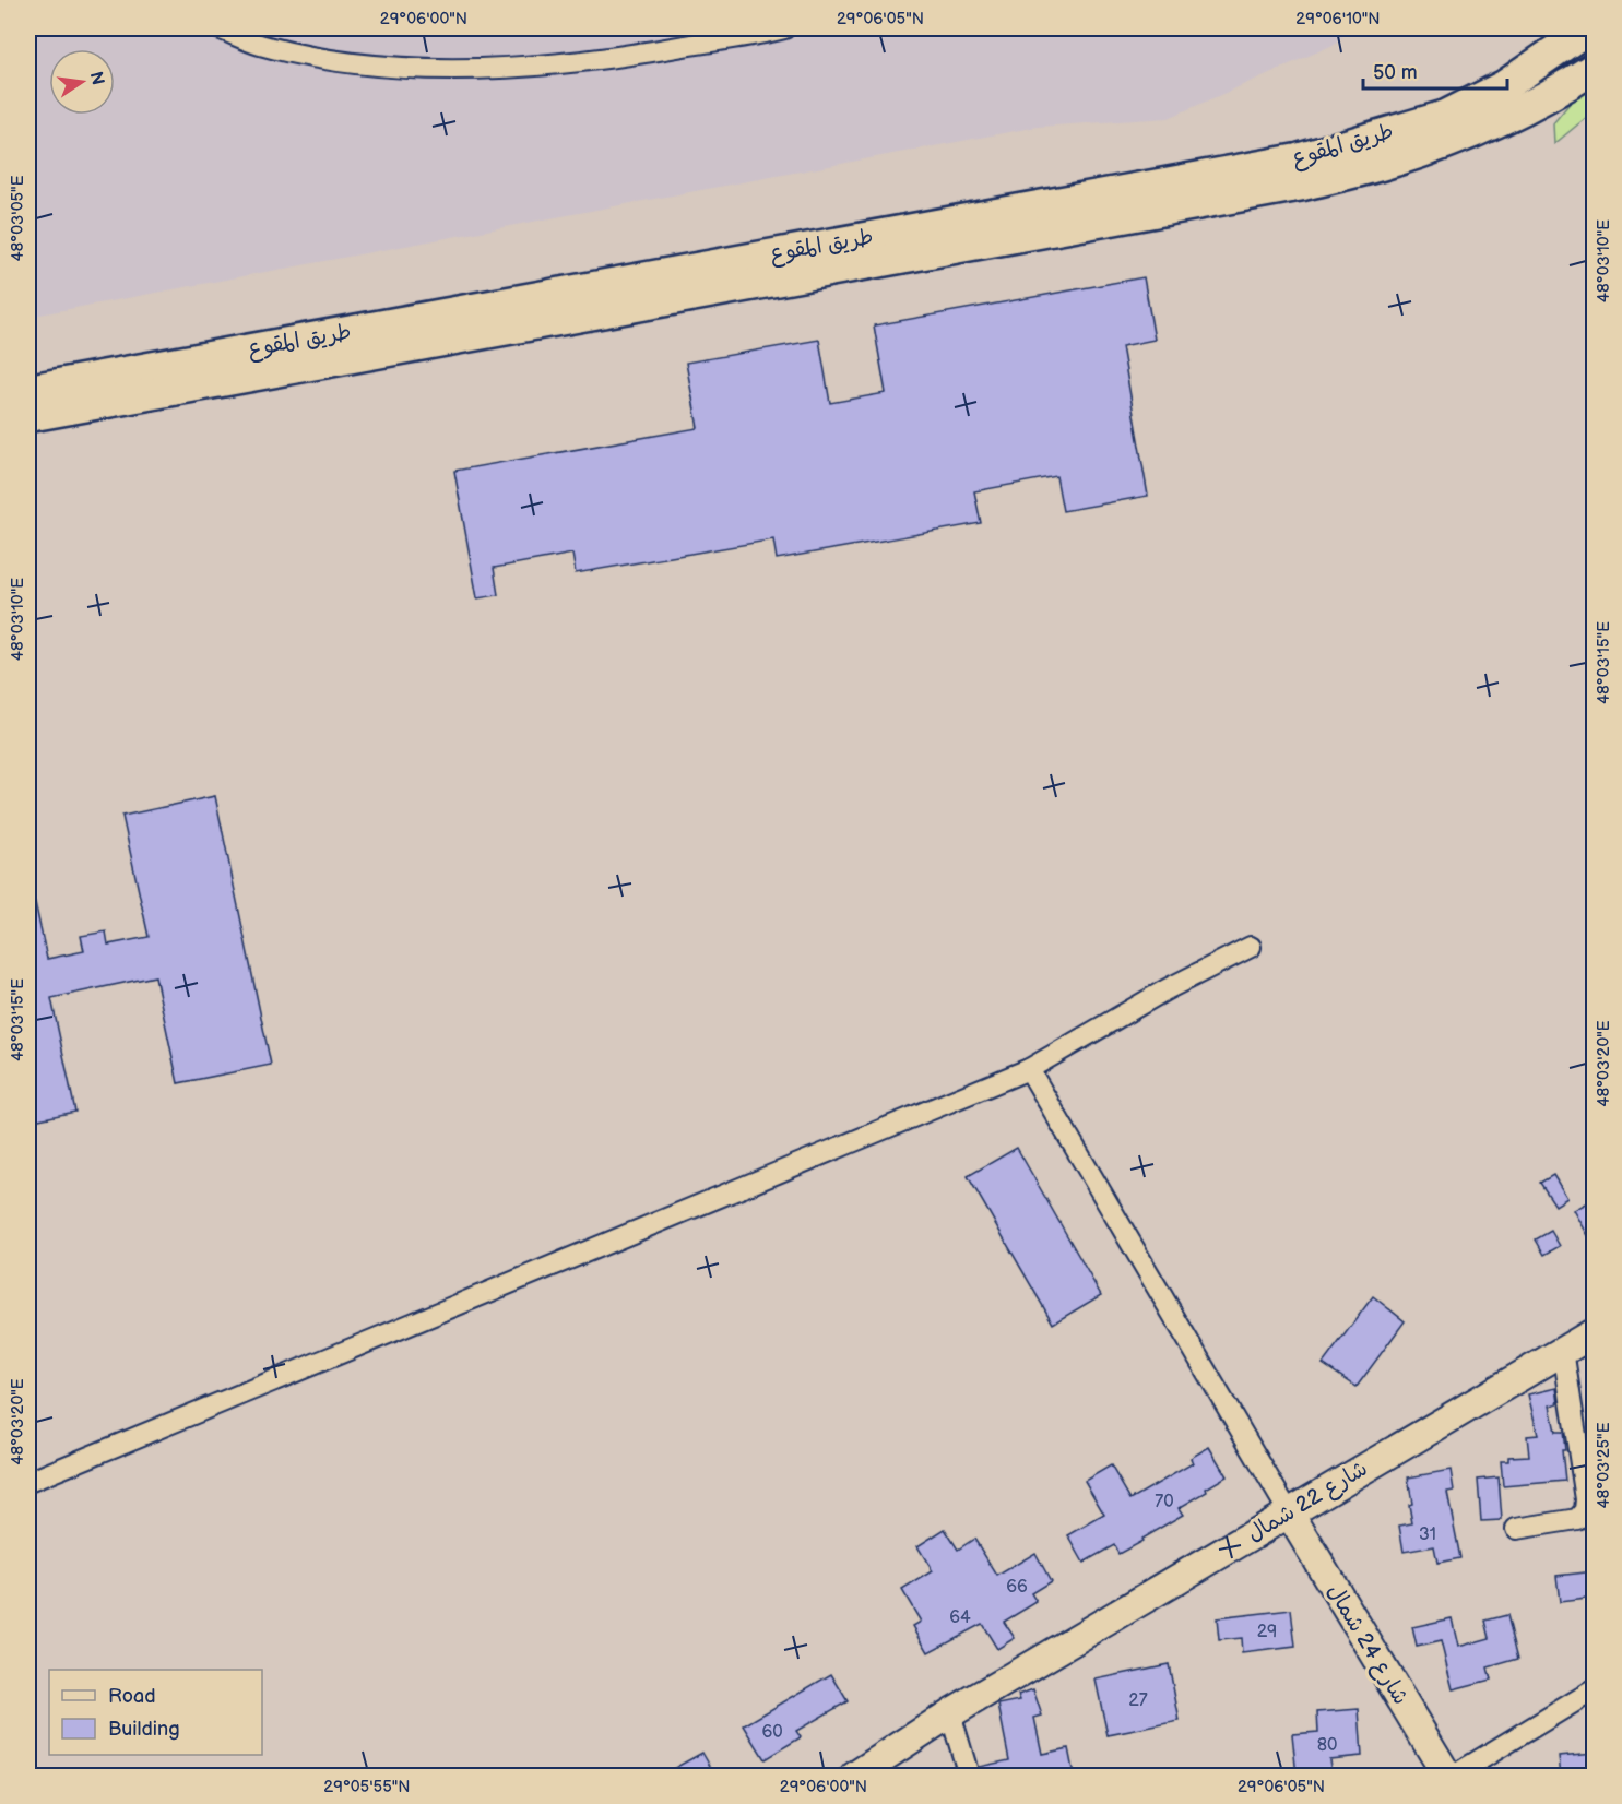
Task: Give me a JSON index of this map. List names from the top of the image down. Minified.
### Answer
{"streets":{"main road":["طريق المقوع"],"street":["شارع 22 شمال","شارع 24 شمال"]},"crossings":[["شارع 22 شمال","شارع 24 شمال"]],"house_numbers":["70","31","66","64","29","27","60","80"],"legend":["Road","Building"],"scale_bar":"50 m","north":"right","coordinates":["29°06'00\"N","29°06'05\"N","29°06'10\"N","48°03'05\"E","48°03'10\"E","48°03'15\"E","48°03'20\"E","48°03'25\"E","29°05'55\"N"]}
